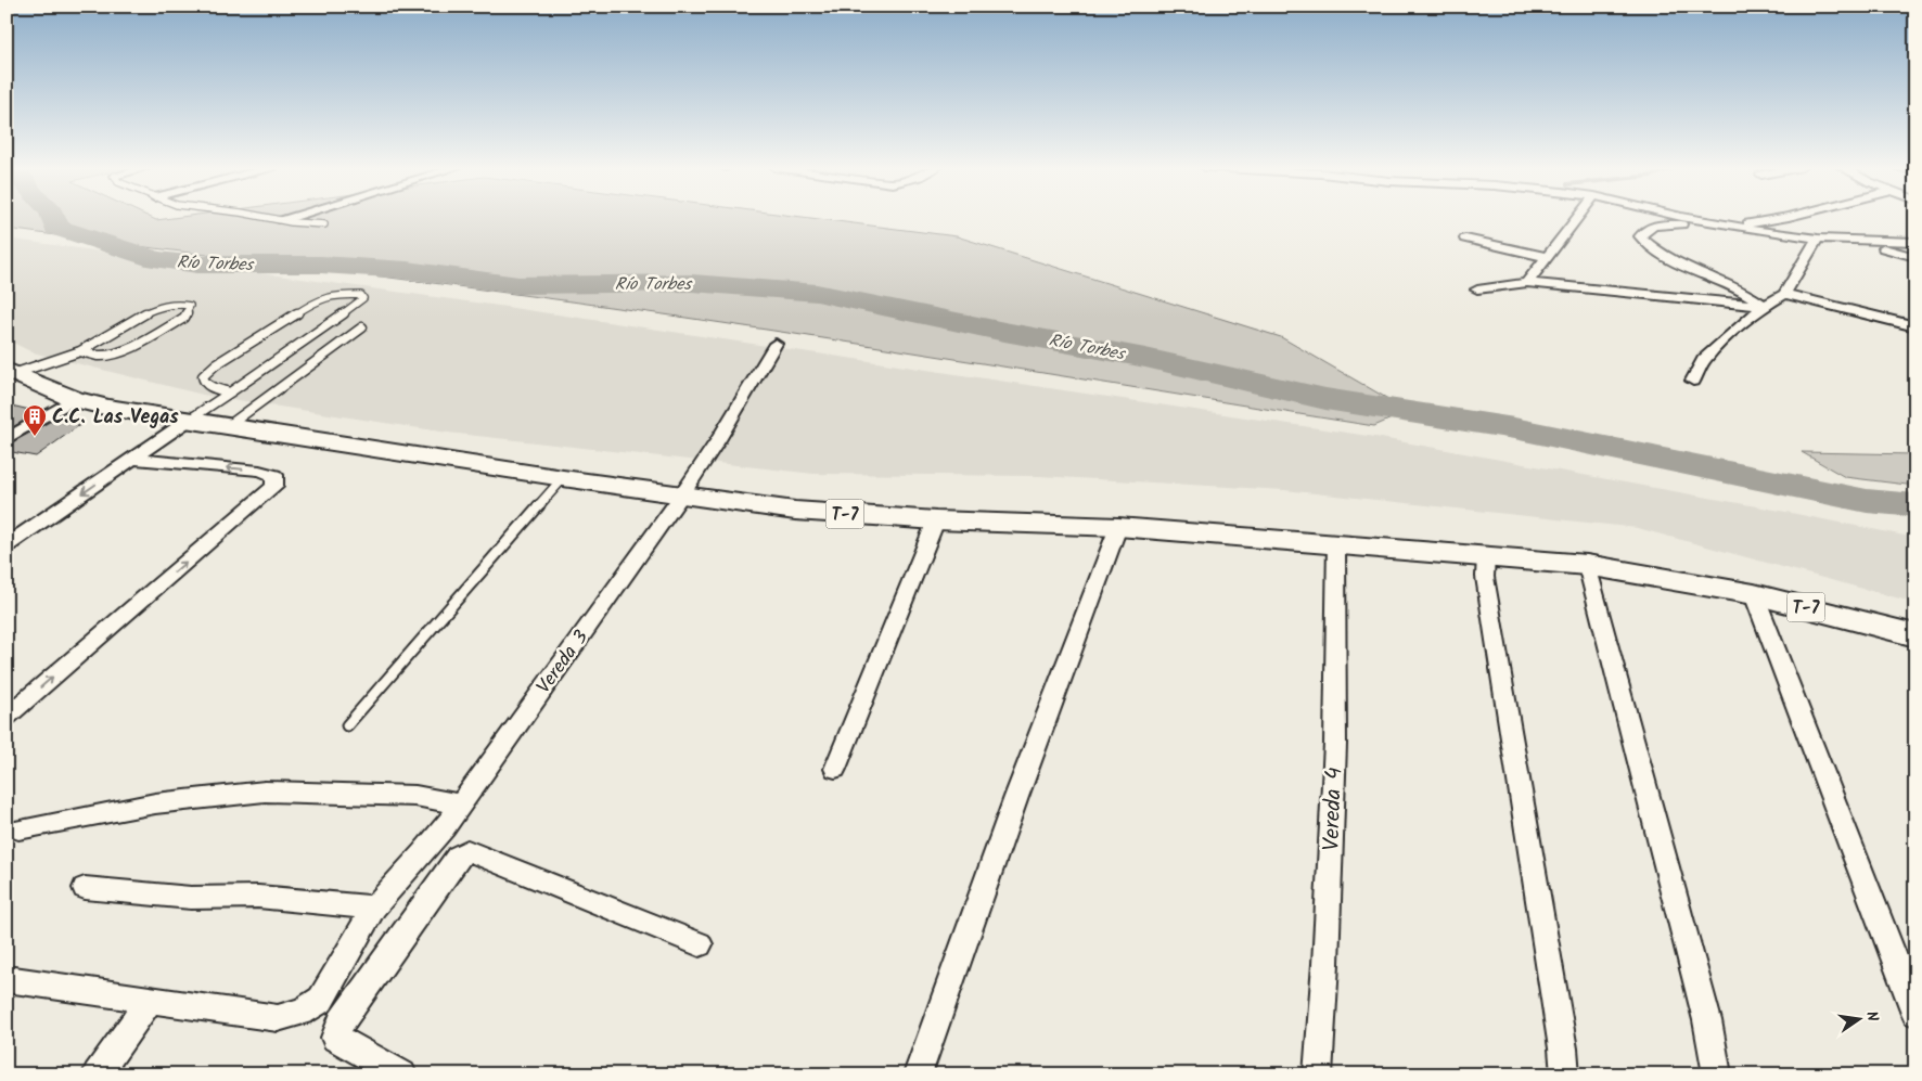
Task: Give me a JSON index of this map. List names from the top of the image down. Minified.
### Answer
{"streets":{"main road":["T-7"],"street":["Vereda 3","Vereda 4"]},"crossings":[["T-7","Vereda 3"],["T-7","Vereda 4"]],"water":["Río Torbes"],"places":{"building":["C.C. Las Vegas"]},"north":"right"}
